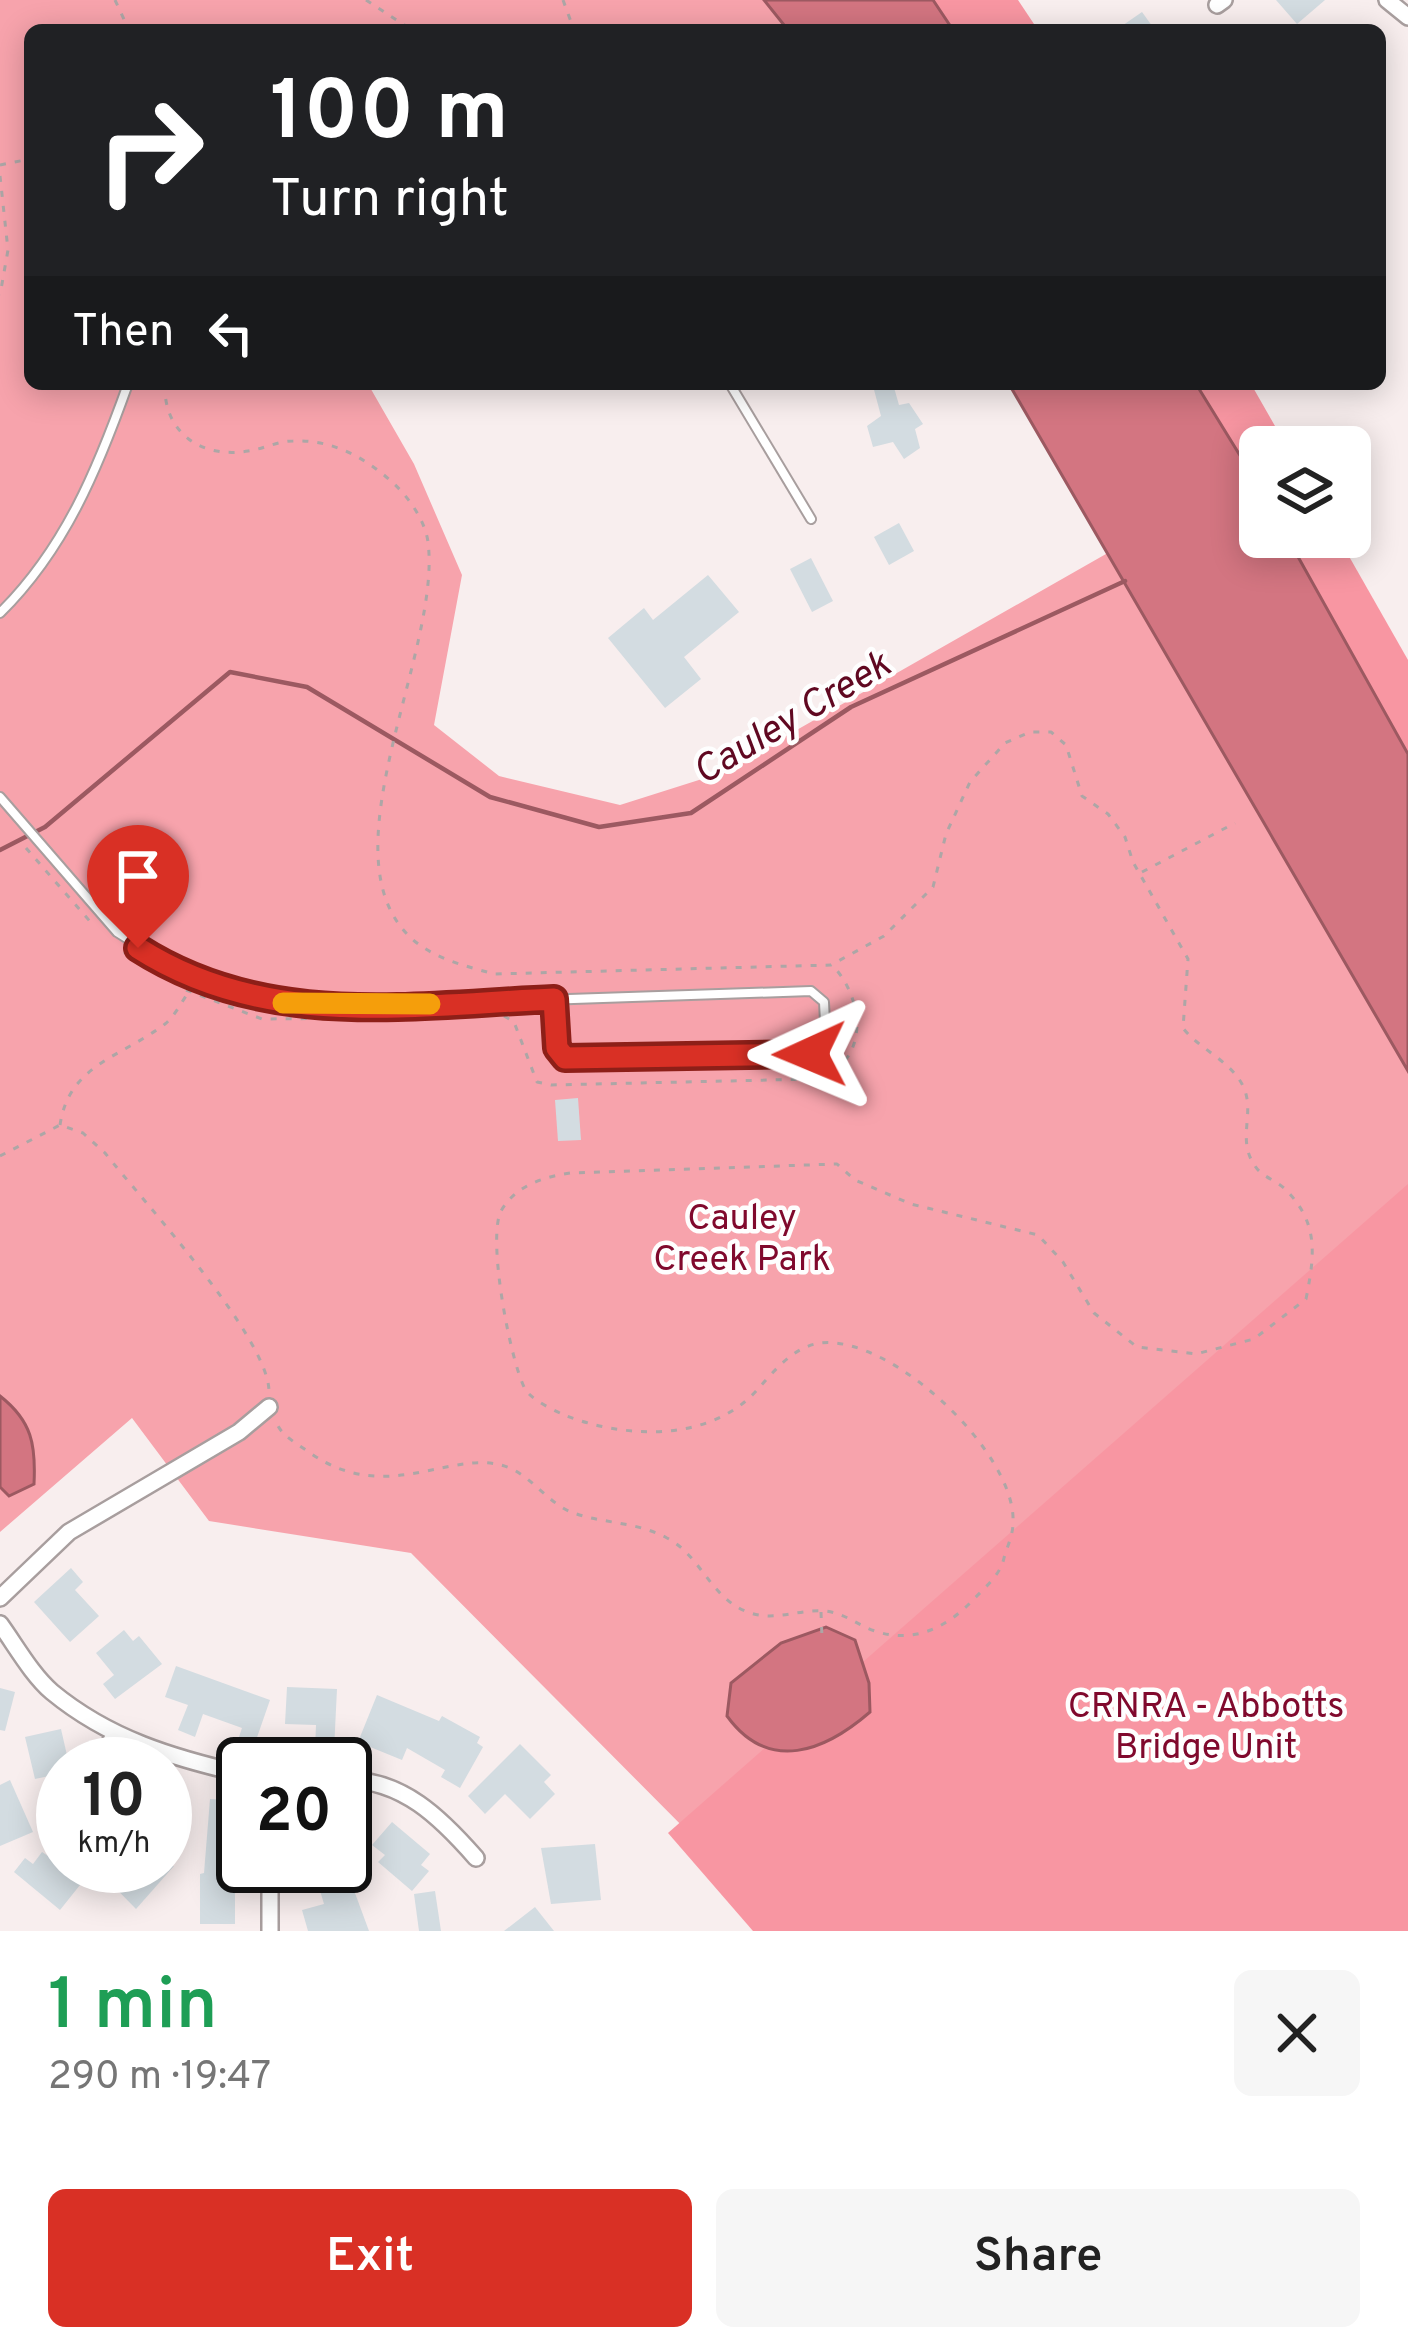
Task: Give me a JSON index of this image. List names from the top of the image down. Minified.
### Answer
{"water":["Cauley Creek"],"parks":["Cauley Creek Park","CRNRA - Abbotts Bridge Unit"],"page":{"turn":["100 m","Turn right"],"then":"Then","speed":"10 km/h","limit":"20","heading":["1 min","290 m · 19:47"],"buttons":["Exit","Share"]}}
